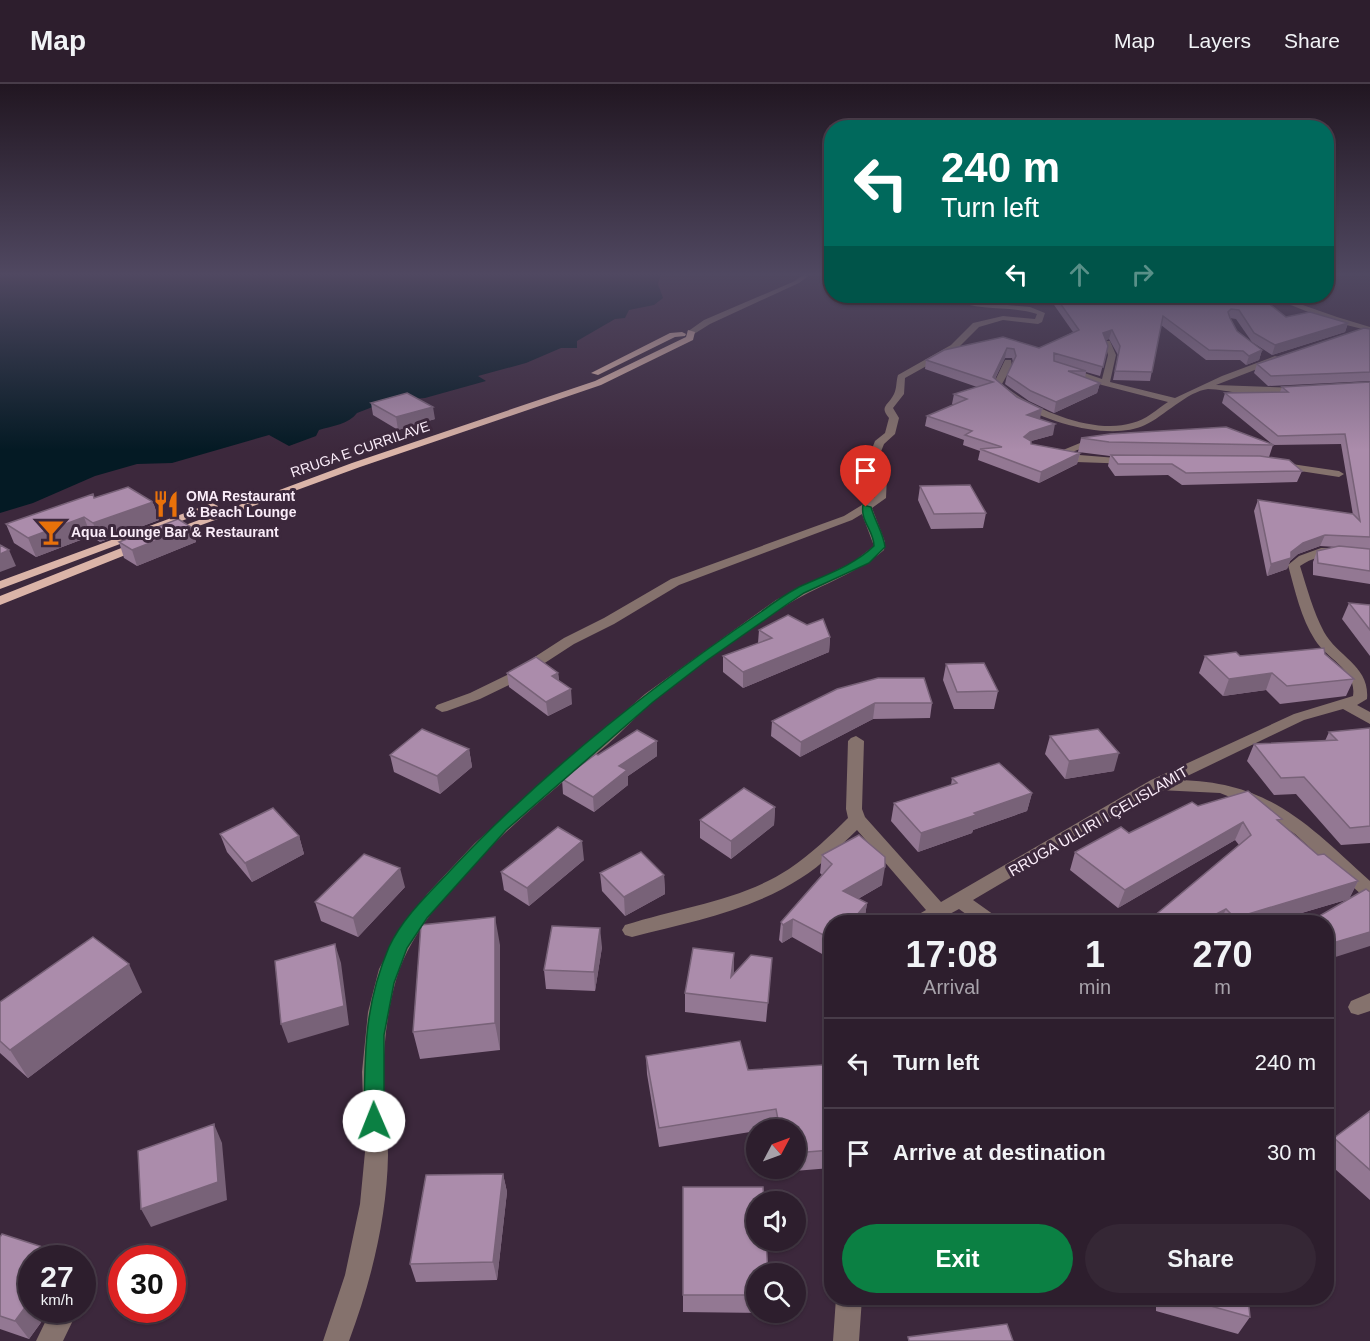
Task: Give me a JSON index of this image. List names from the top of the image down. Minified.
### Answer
{"streets":{"main road":["RRUGA E CURRILAVE"],"street":["RRUGA ULLIRI I ÇELISLAMIT"]},"places":{"restaurant":["OMA Restaurant & Beach Lounge"],"bar":["Aqua Lounge Bar & Restaurant"]},"north":"top right","page":{"header":"Map","nav":["Map","Layers","Share"],"turn":["240 m","Turn left"],"eta":["17:08","Arrival","1","min","270","m"],"list":[{"name":"Turn left","value":"240 m"},{"name":"Arrive at destination","value":"30 m"}],"buttons":["Exit","Share"],"speed":"27 km/h","limit":"30"}}
